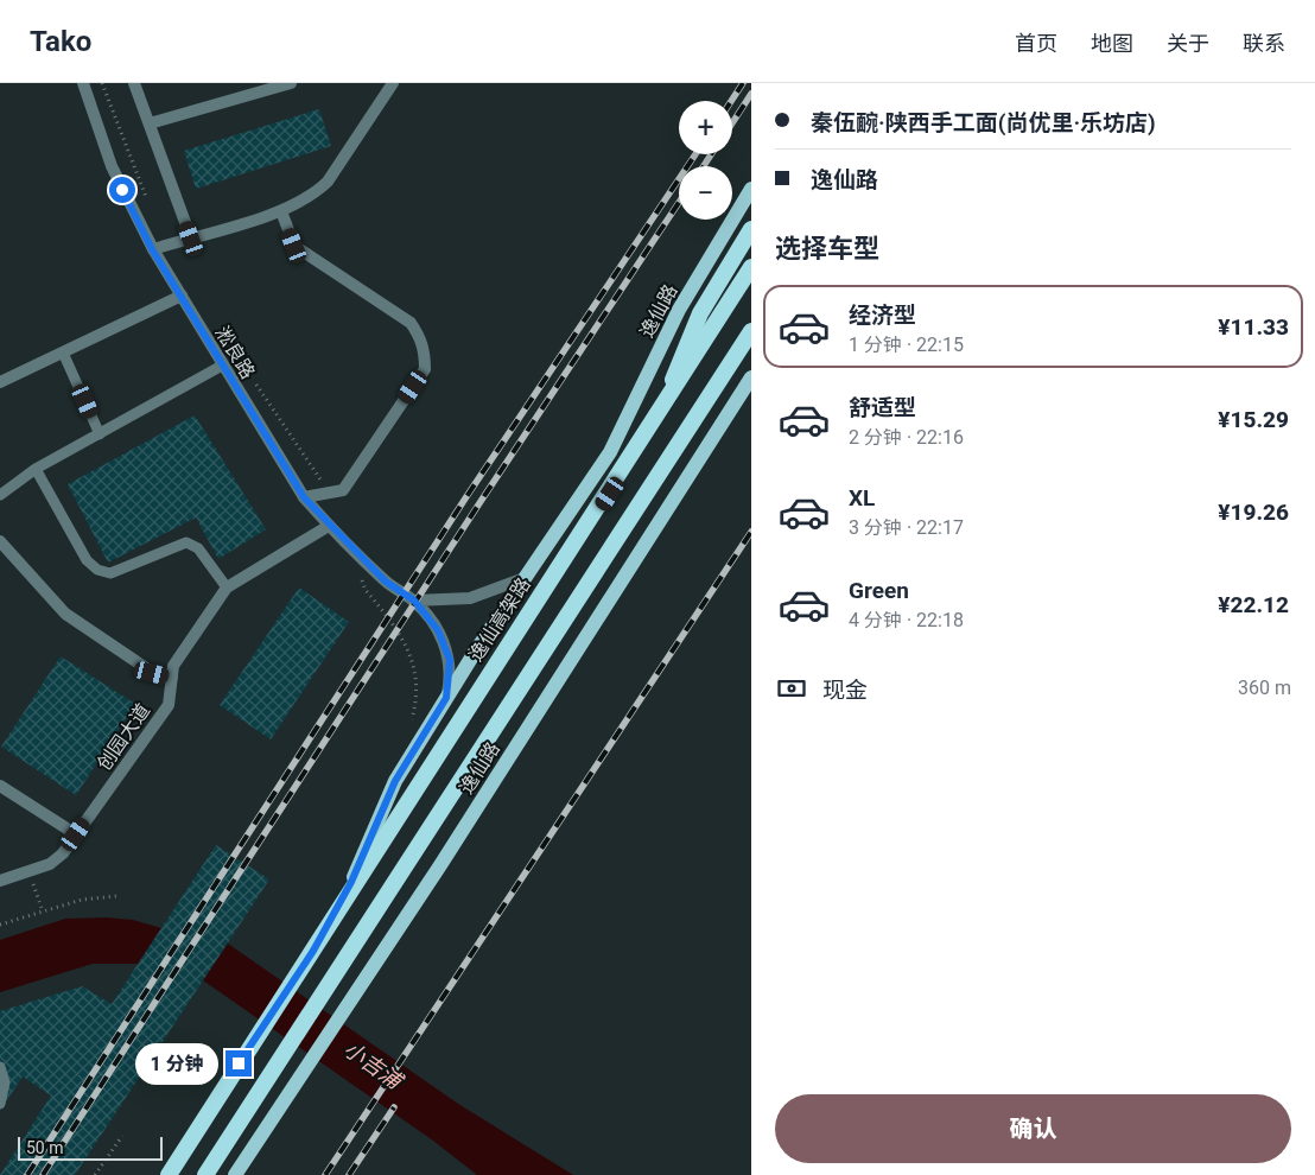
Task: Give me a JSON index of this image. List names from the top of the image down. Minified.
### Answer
{"streets":{"highway":["逸仙高架路"],"main road":["逸仙路"],"street":["淞良路","创园大道"]},"crossings":[["逸仙路","淞良路"],["淞良路","创园大道"]],"water":["小吉浦"],"scale_bar":"50 m","page":{"header":"Tako","nav":["首页","地图","关于","联系"],"banner":["秦伍䩊·陕西手工面(尚优里·乐坊店)","逸仙路"],"map_buttons":["+","−"],"heading":"选择车型","list":[{"name":"经济型","note":"1 分钟 · 22:15","value":"¥11.33"},{"name":"舒适型","note":"2 分钟 · 22:16","value":"¥15.29"},{"name":"XL","note":"3 分钟 · 22:17","value":"¥19.26"},{"name":"Green","note":"4 分钟 · 22:18","value":"¥22.12"}],"pay":["现金","360 m"],"bubble":"1 分钟","buttons":"确认","scale":"50 m"}}
